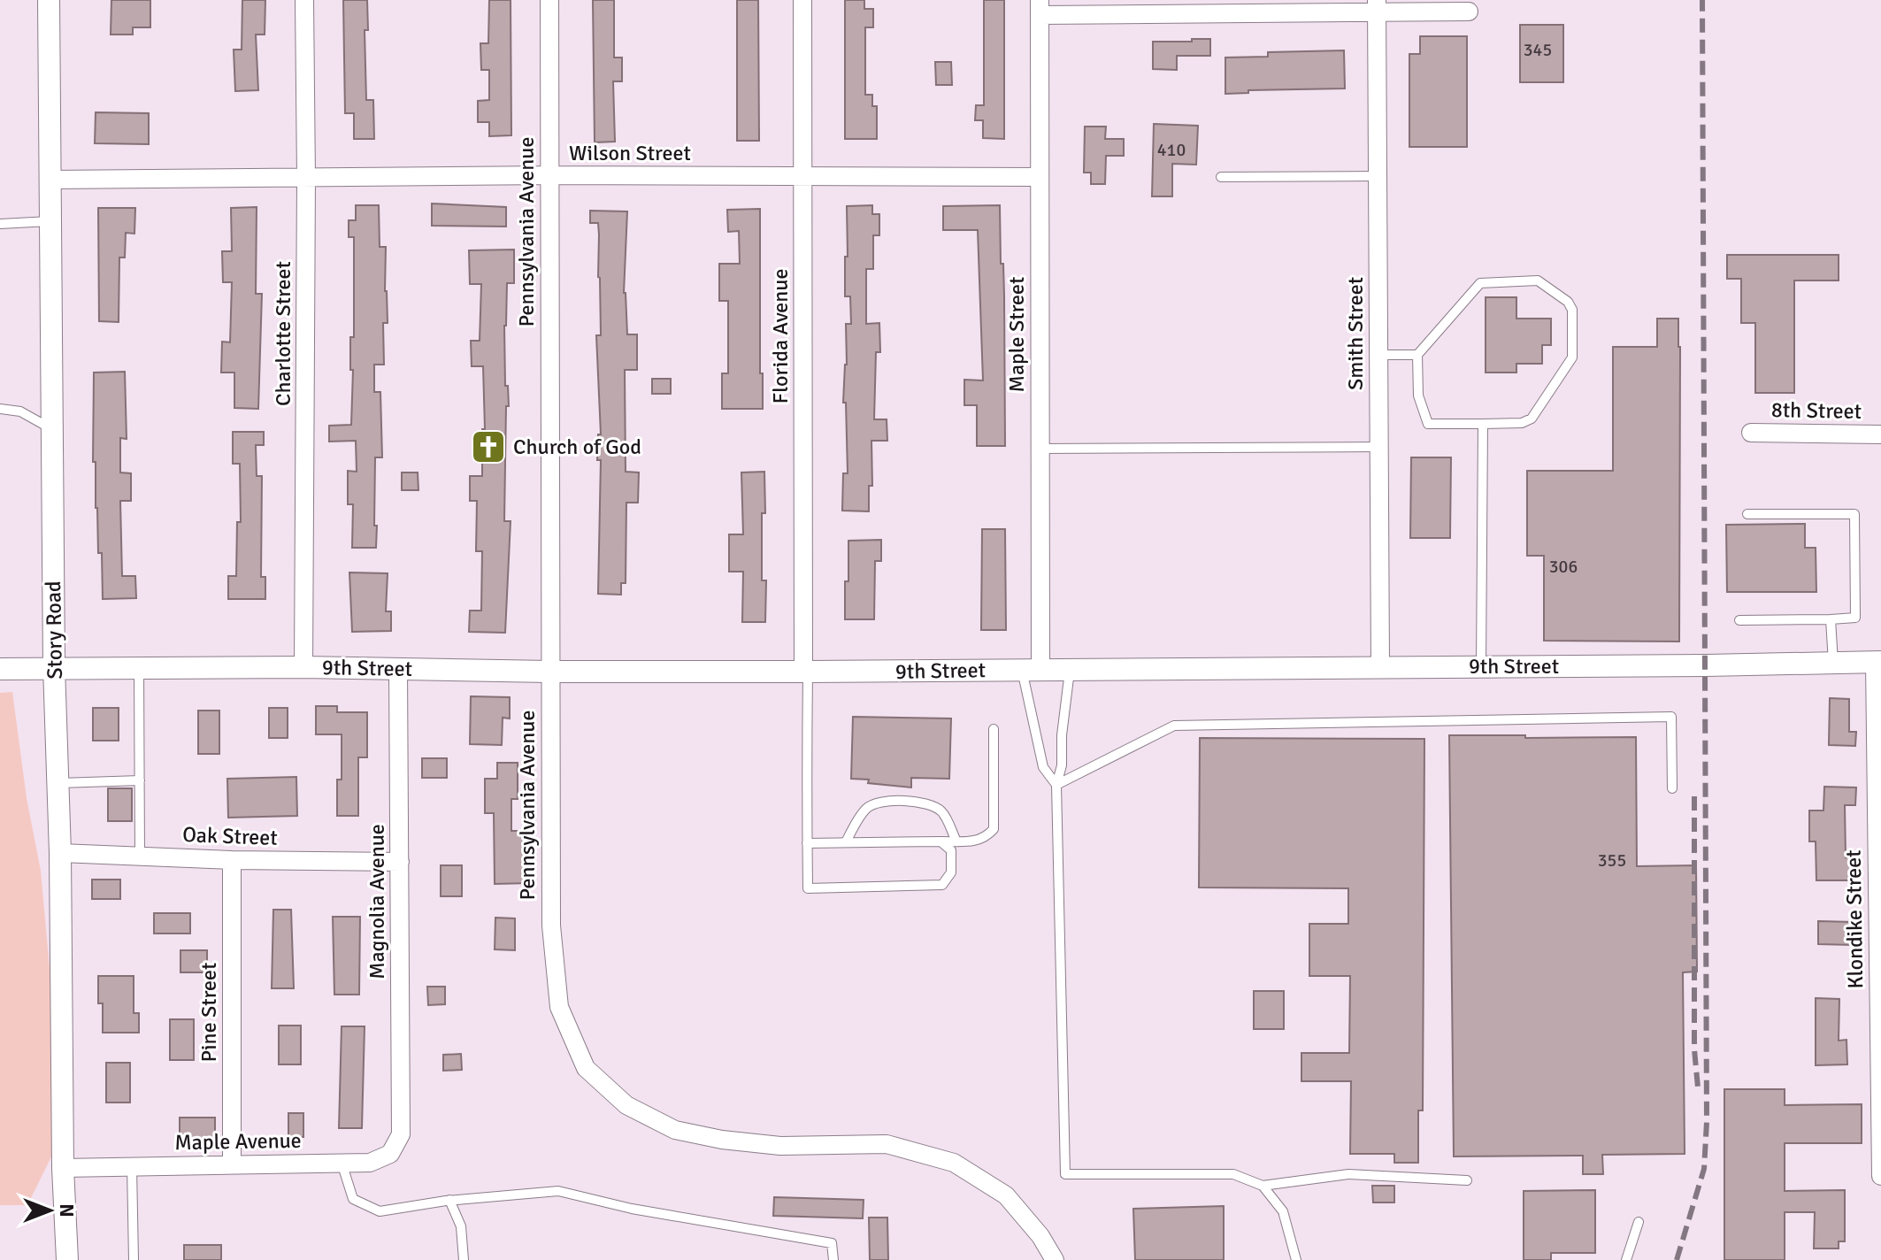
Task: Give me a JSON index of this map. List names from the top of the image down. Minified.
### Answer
{"streets":{"street":["Wilson Street","Pennsylvania Avenue","Charlotte Street","Smith Street","Maple Street","Florida Avenue","8th Street","Story Road","9th Street","Oak Street","Magnolia Avenue","Klondike Street","Pine Street","Maple Avenue"]},"crossings":[["Wilson Street","Pennsylvania Avenue"],["Wilson Street","Charlotte Street"],["Wilson Street","Maple Street"],["Wilson Street","Florida Avenue"],["Wilson Street","Story Road"],["Pennsylvania Avenue","9th Street"],["Charlotte Street","9th Street"],["Smith Street","9th Street"],["Maple Street","9th Street"],["Florida Avenue","9th Street"],["Story Road","9th Street"],["Story Road","Oak Street"],["Story Road","Maple Avenue"],["9th Street","Magnolia Avenue"],["9th Street","Klondike Street"],["Oak Street","Magnolia Avenue"],["Oak Street","Pine Street"],["Magnolia Avenue","Maple Avenue"],["Pine Street","Maple Avenue"]],"places":{"church":["Church of God"]},"house_numbers":["345","410","306","355"],"north":"right"}
